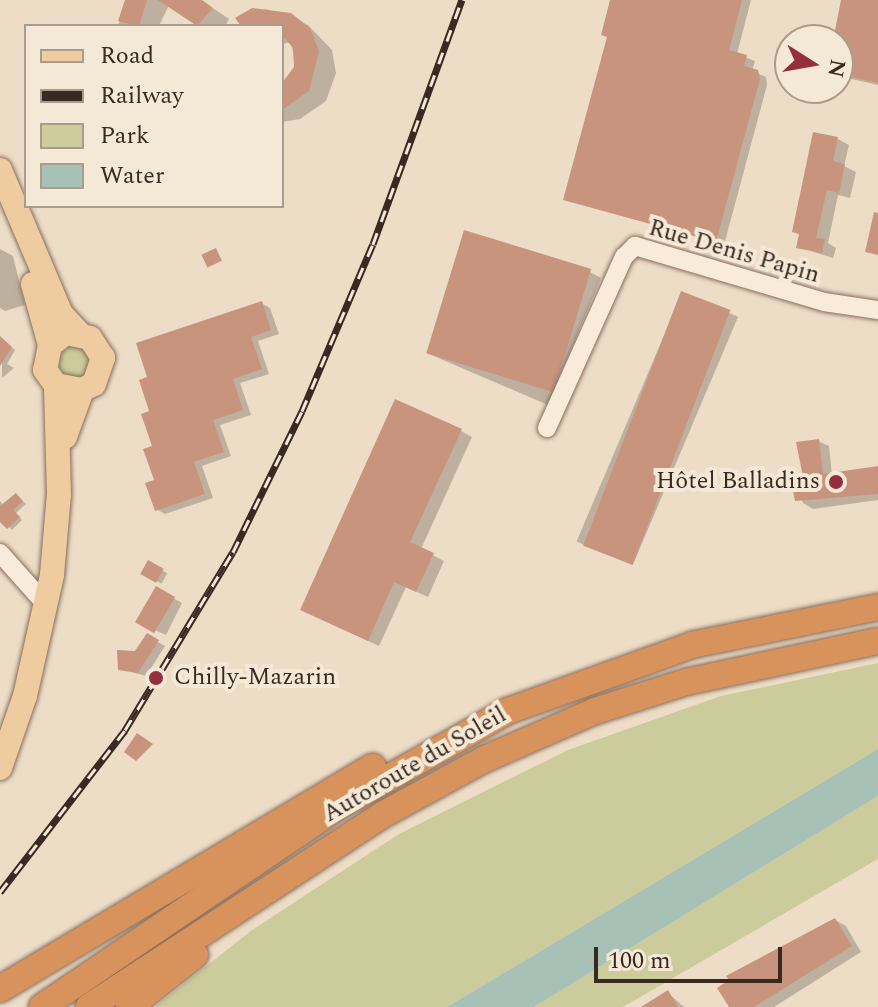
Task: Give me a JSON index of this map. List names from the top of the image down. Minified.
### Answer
{"streets":{"highway":["Autoroute du Soleil"],"street":["Rue Denis Papin"]},"places":["Hôtel Balladins","Chilly-Mazarin"],"legend":["Road","Railway","Park","Water"],"scale_bar":"100 m","north":"right"}
